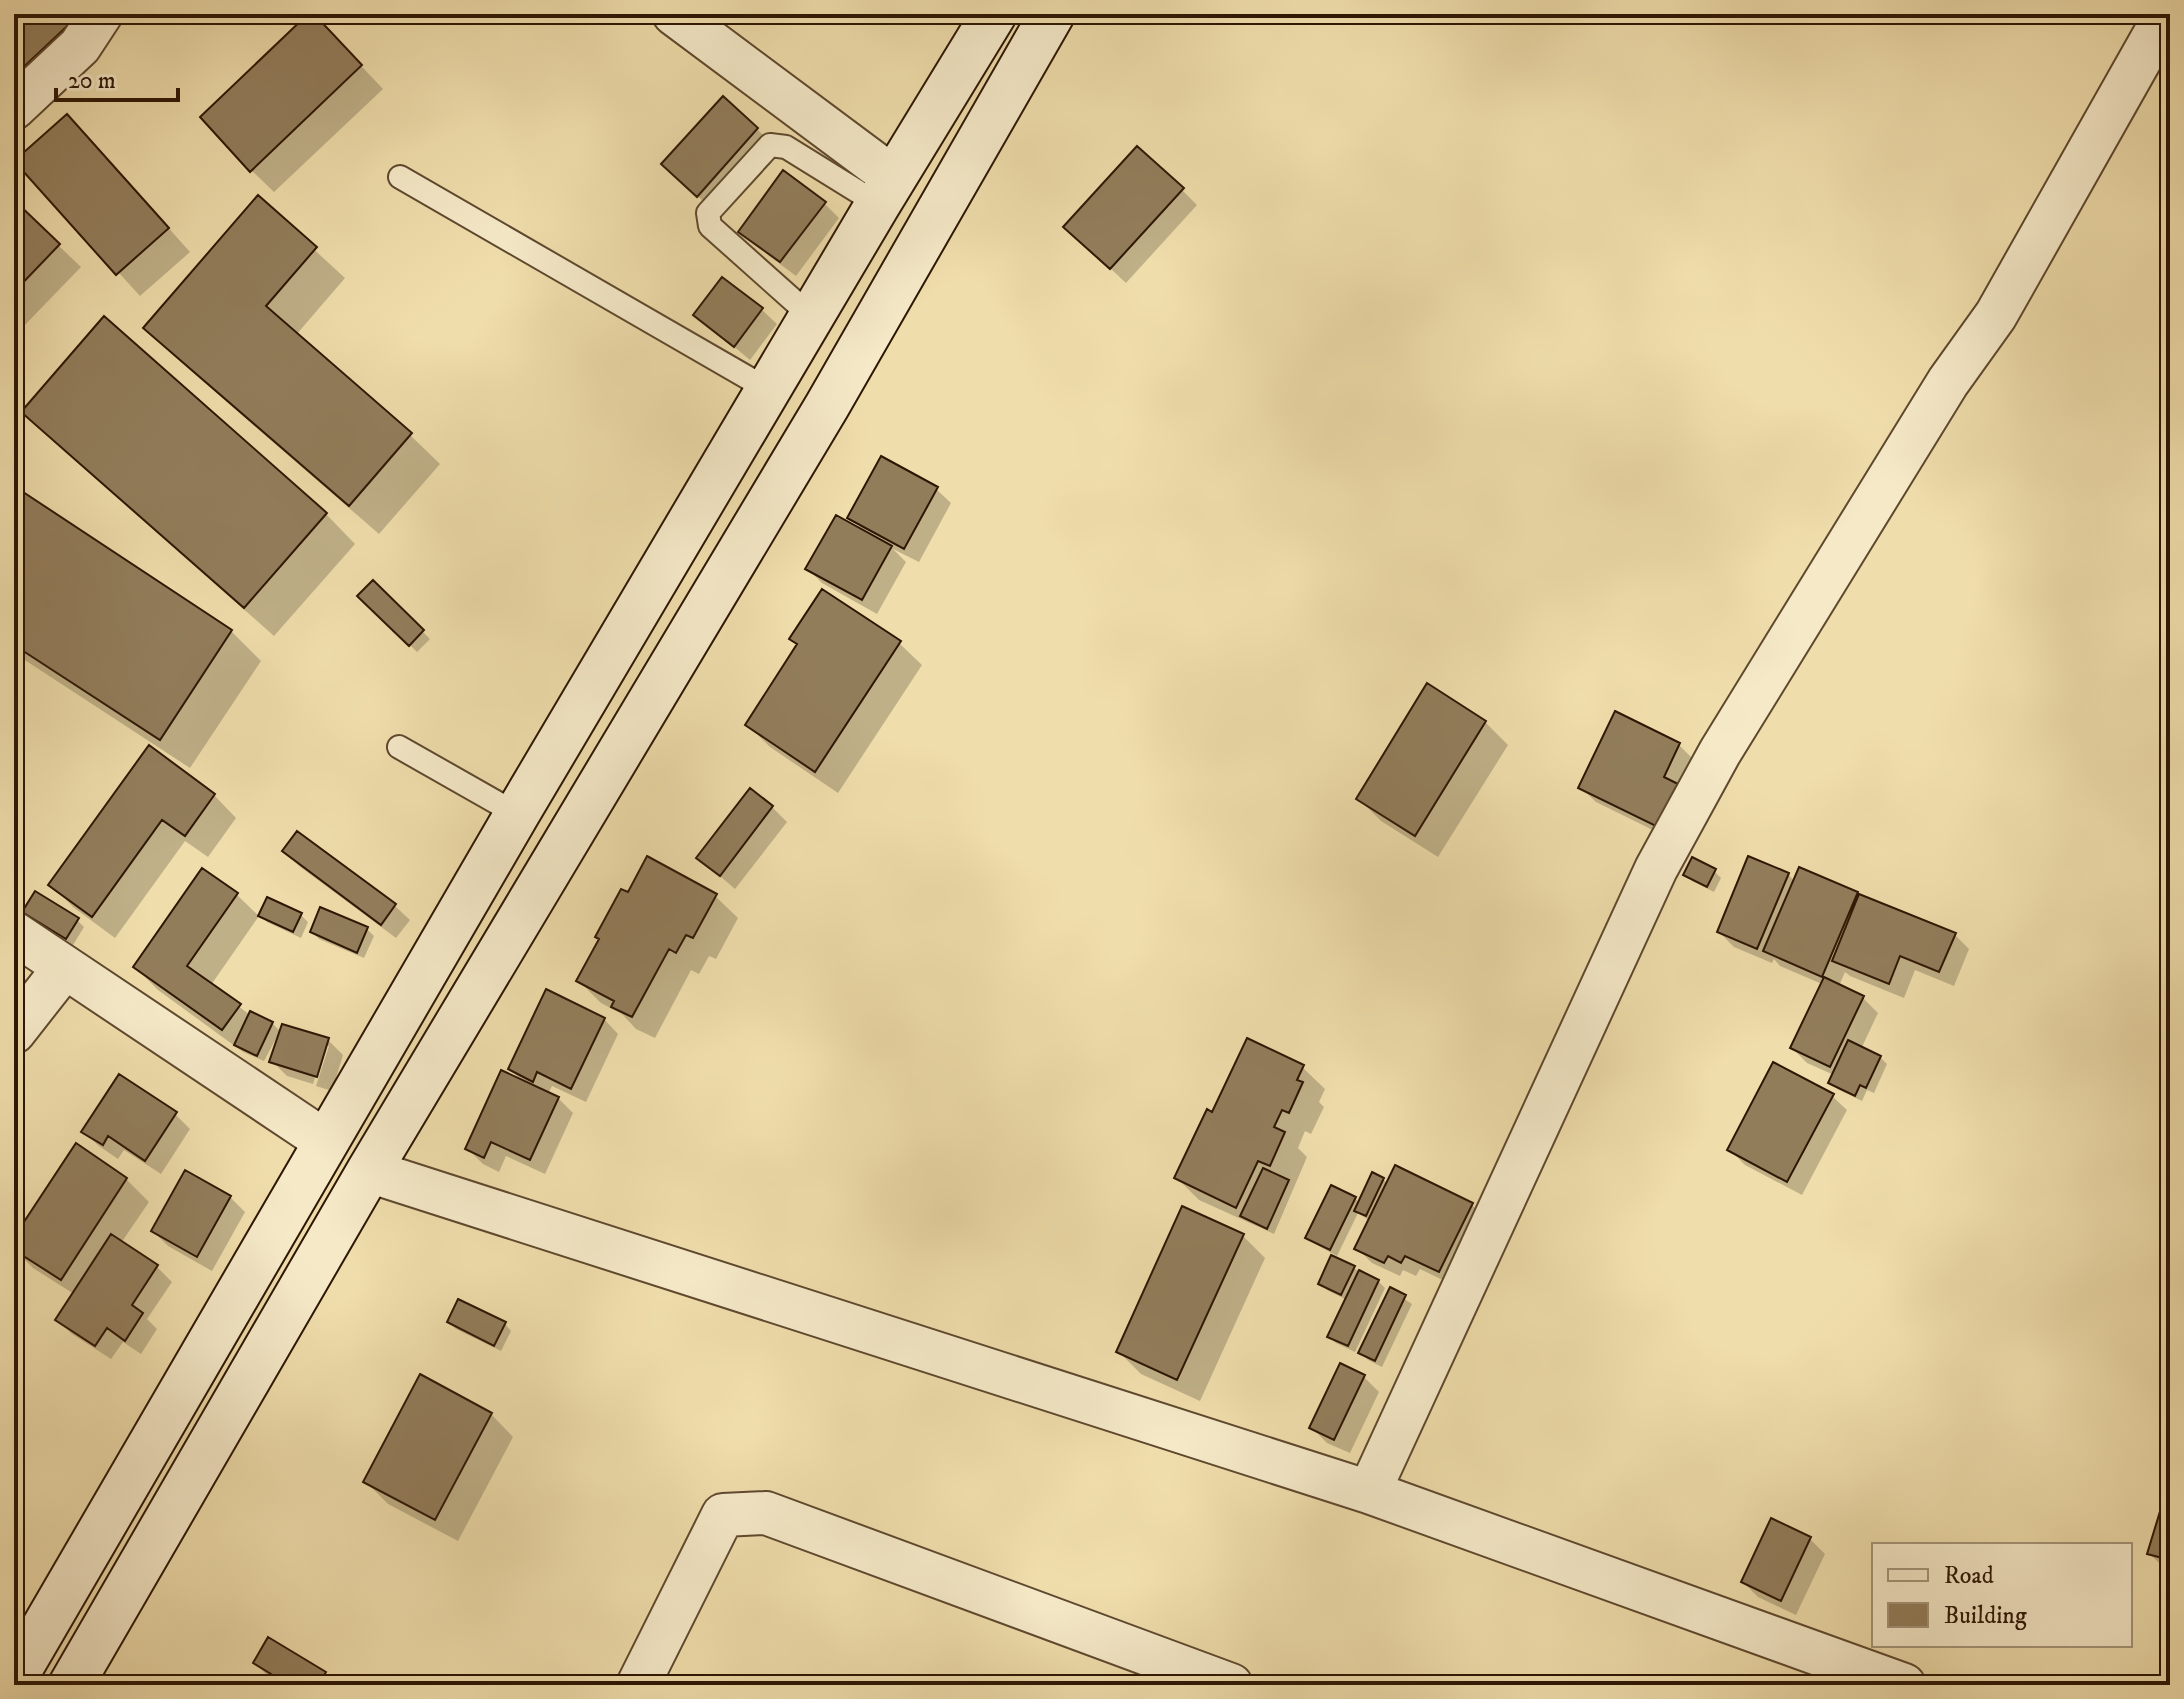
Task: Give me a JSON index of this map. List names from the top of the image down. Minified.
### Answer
{"legend":["Road","Building"],"scale_bar":"20 m"}
